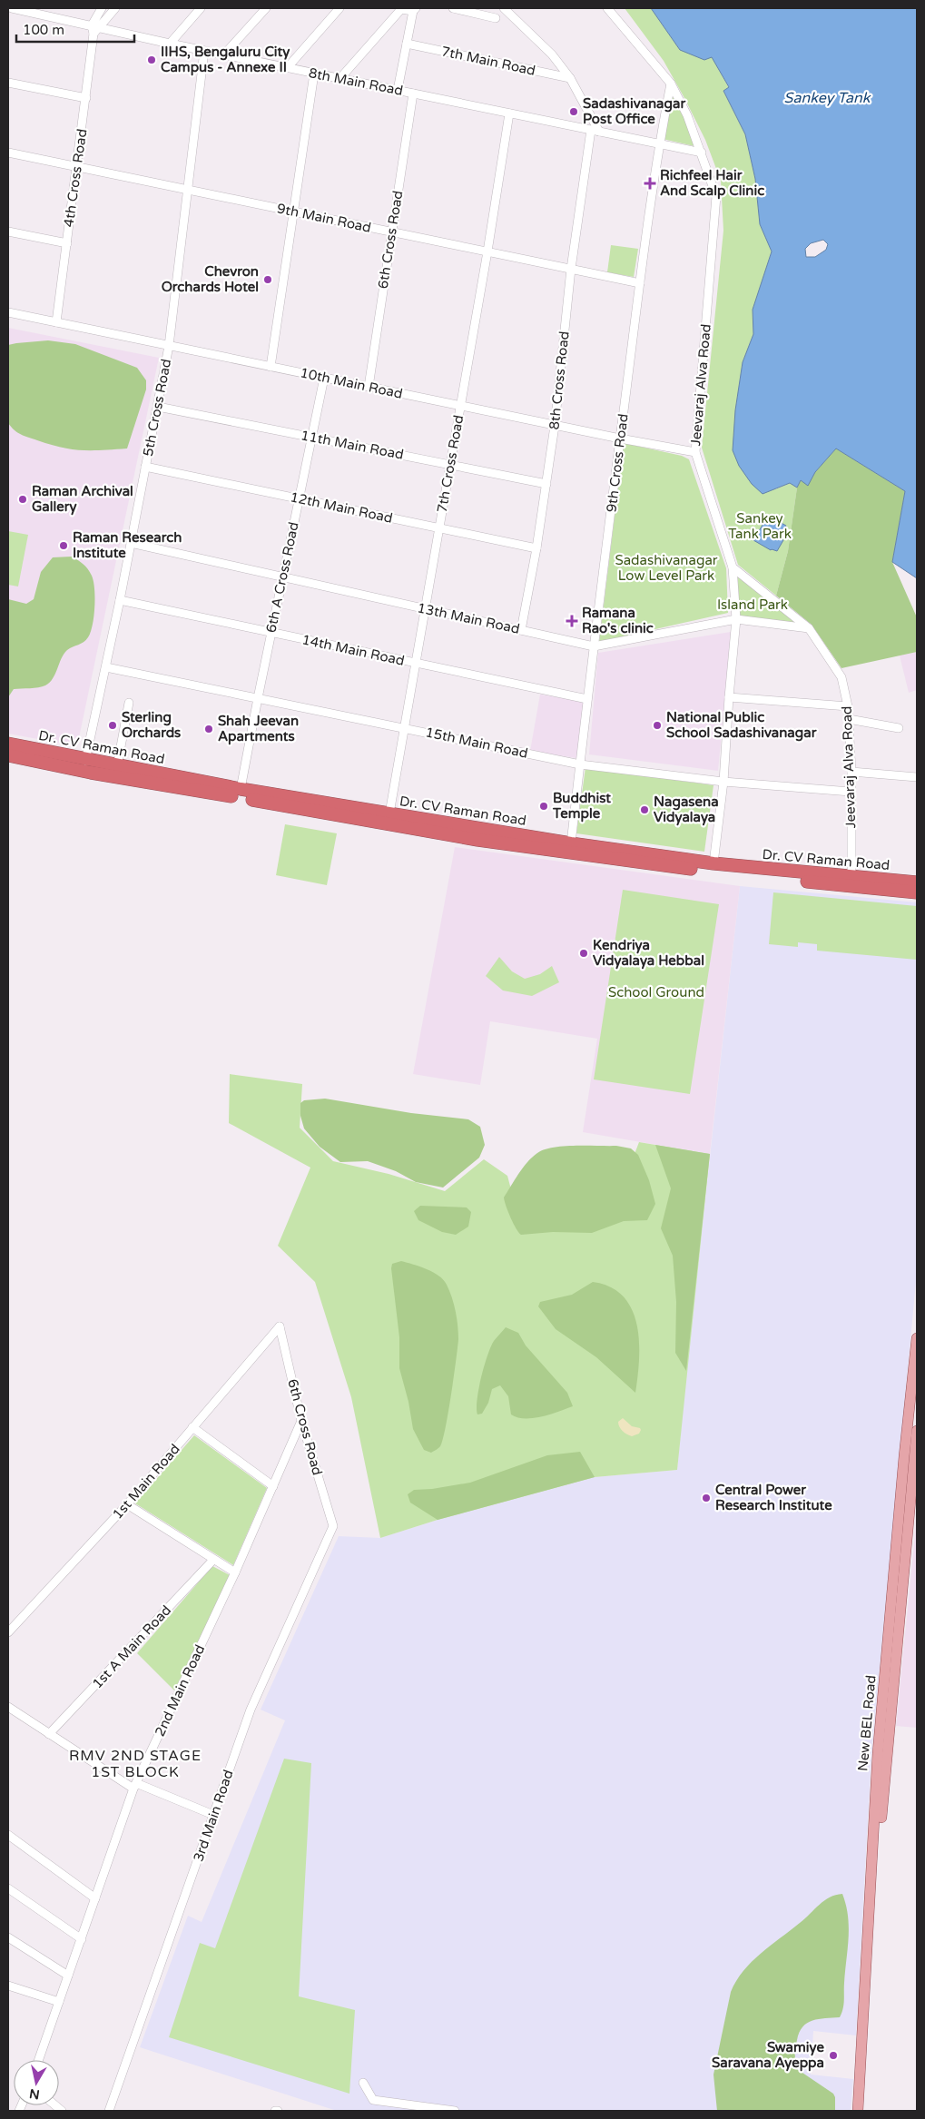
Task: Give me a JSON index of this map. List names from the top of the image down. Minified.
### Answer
{"streets":{"highway":["Dr. CV Raman Road"],"main road":["New BEL Road"],"street":["7th Main Road","8th Main Road","4th Cross Road","9th Main Road","6th Cross Road","8th Cross Road","10th Main Road","Jeevaraj Alva Road","5th Cross Road","11th Main Road","9th Cross Road","7th Cross Road","12th Main Road","6th A Cross Road","13th Main Road","14th Main Road","15th Main Road","1st Main Road","1st A Main Road","2nd Main Road","3rd Main Road"]},"crossings":[["8th Main Road","4th Cross Road"],["8th Main Road","6th Cross Road"],["8th Main Road","8th Cross Road"],["8th Main Road","Jeevaraj Alva Road"],["8th Main Road","5th Cross Road"],["8th Main Road","9th Cross Road"],["8th Main Road","7th Cross Road"],["4th Cross Road","9th Main Road"],["4th Cross Road","10th Main Road"],["9th Main Road","6th Cross Road"],["9th Main Road","8th Cross Road"],["9th Main Road","5th Cross Road"],["9th Main Road","9th Cross Road"],["9th Main Road","7th Cross Road"],["6th Cross Road","10th Main Road"],["6th Cross Road","1st Main Road"],["6th Cross Road","2nd Main Road"],["6th Cross Road","3rd Main Road"],["8th Cross Road","10th Main Road"],["8th Cross Road","11th Main Road"],["8th Cross Road","12th Main Road"],["8th Cross Road","13th Main Road"],["10th Main Road","Jeevaraj Alva Road"],["10th Main Road","5th Cross Road"],["10th Main Road","9th Cross Road"],["10th Main Road","7th Cross Road"],["10th Main Road","6th A Cross Road"],["Jeevaraj Alva Road","9th Cross Road"],["Jeevaraj Alva Road","13th Main Road"],["Jeevaraj Alva Road","15th Main Road"],["Jeevaraj Alva Road","Dr. CV Raman Road"],["5th Cross Road","11th Main Road"],["5th Cross Road","12th Main Road"],["5th Cross Road","13th Main Road"],["5th Cross Road","14th Main Road"],["5th Cross Road","15th Main Road"],["5th Cross Road","Dr. CV Raman Road"],["11th Main Road","7th Cross Road"],["11th Main Road","6th A Cross Road"],["9th Cross Road","13th Main Road"],["9th Cross Road","14th Main Road"],["9th Cross Road","15th Main Road"],["9th Cross Road","Dr. CV Raman Road"],["7th Cross Road","12th Main Road"],["7th Cross Road","13th Main Road"],["7th Cross Road","14th Main Road"],["7th Cross Road","15th Main Road"],["7th Cross Road","Dr. CV Raman Road"],["12th Main Road","6th A Cross Road"],["6th A Cross Road","13th Main Road"],["6th A Cross Road","14th Main Road"],["6th A Cross Road","15th Main Road"],["6th A Cross Road","Dr. CV Raman Road"]],"districts":["RMV 2ND STAGE 1ST BLOCK"],"water":["Sankey Tank"],"parks":["Sankey Tank Park","Sadashivanagar Low Level Park","Island Park","School Ground"],"places":{"other":["IIHS, Bengaluru City Campus - Annexe II","Sadashivanagar Post Office","Chevron Orchards Hotel","Raman Archival Gallery","Raman Research Institute","Sterling Orchards","National Public School Sadashivanagar","Shah Jeevan Apartments","Buddhist Temple","Nagasena Vidyalaya","Kendriya Vidyalaya Hebbal","Central Power Research Institute","Swamiye Saravana Ayeppa"],"health":["Richfeel Hair And Scalp Clinic","Ramana Rao's clinic"]},"scale_bar":"100 m","north":"bottom"}
